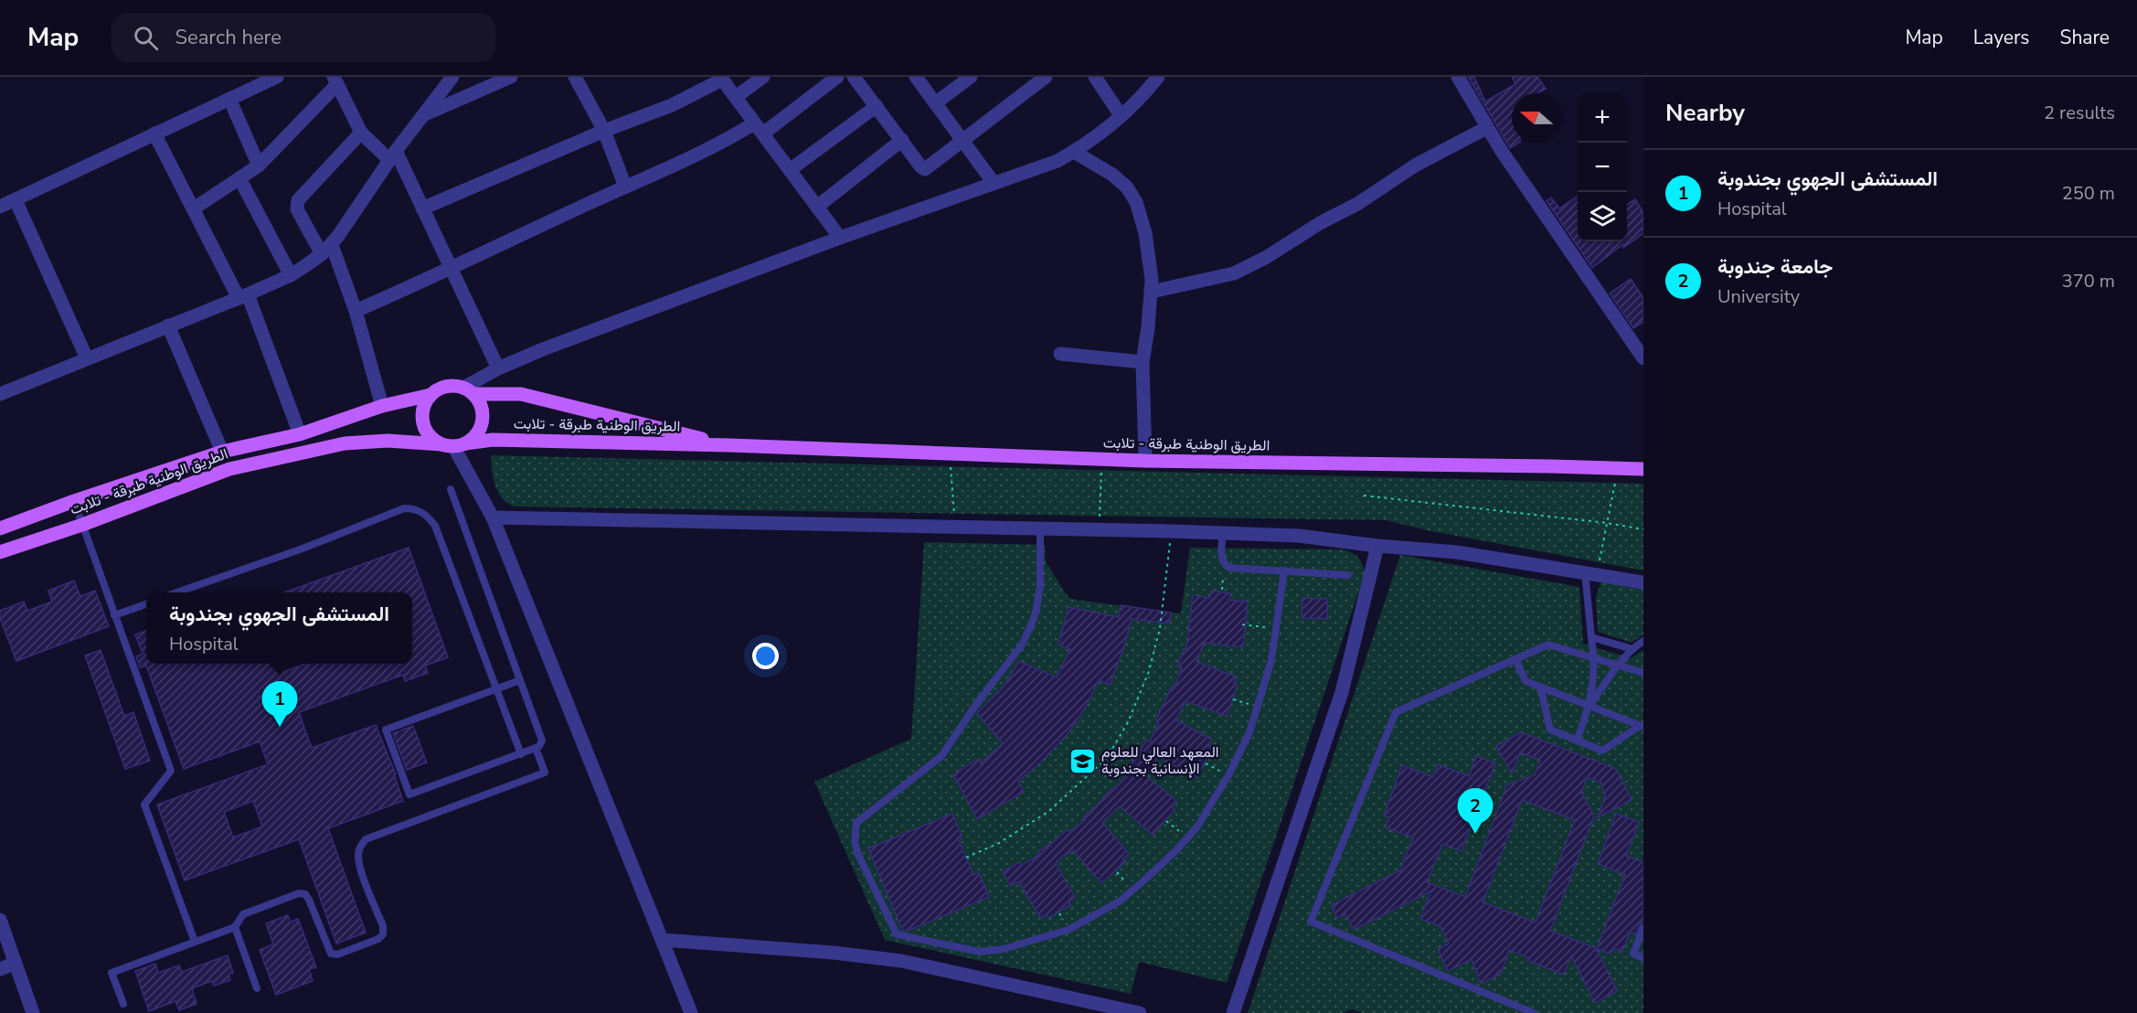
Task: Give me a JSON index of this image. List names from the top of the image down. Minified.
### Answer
{"streets":{"main road":["الطريق الوطنية طبرقة - تلابت"]},"places":{"school or university":["المعهد العالي للعلوم الإنسانية بجندوبة"]},"north":"left","page":{"header":"Map","search":"Search here","nav":["Map","Layers","Share"],"heading":["Nearby","2 results"],"map_buttons":["+","−"],"list":[{"mark":"1","name":"المستشفى الجهوي بجندوبة","note":"Hospital","value":"250 m"},{"mark":"2","name":"جامعة جندوبة","note":"University","value":"370 m"}],"popup":["المستشفى الجهوي بجندوبة","Hospital"],"pins":["1","2"]}}
